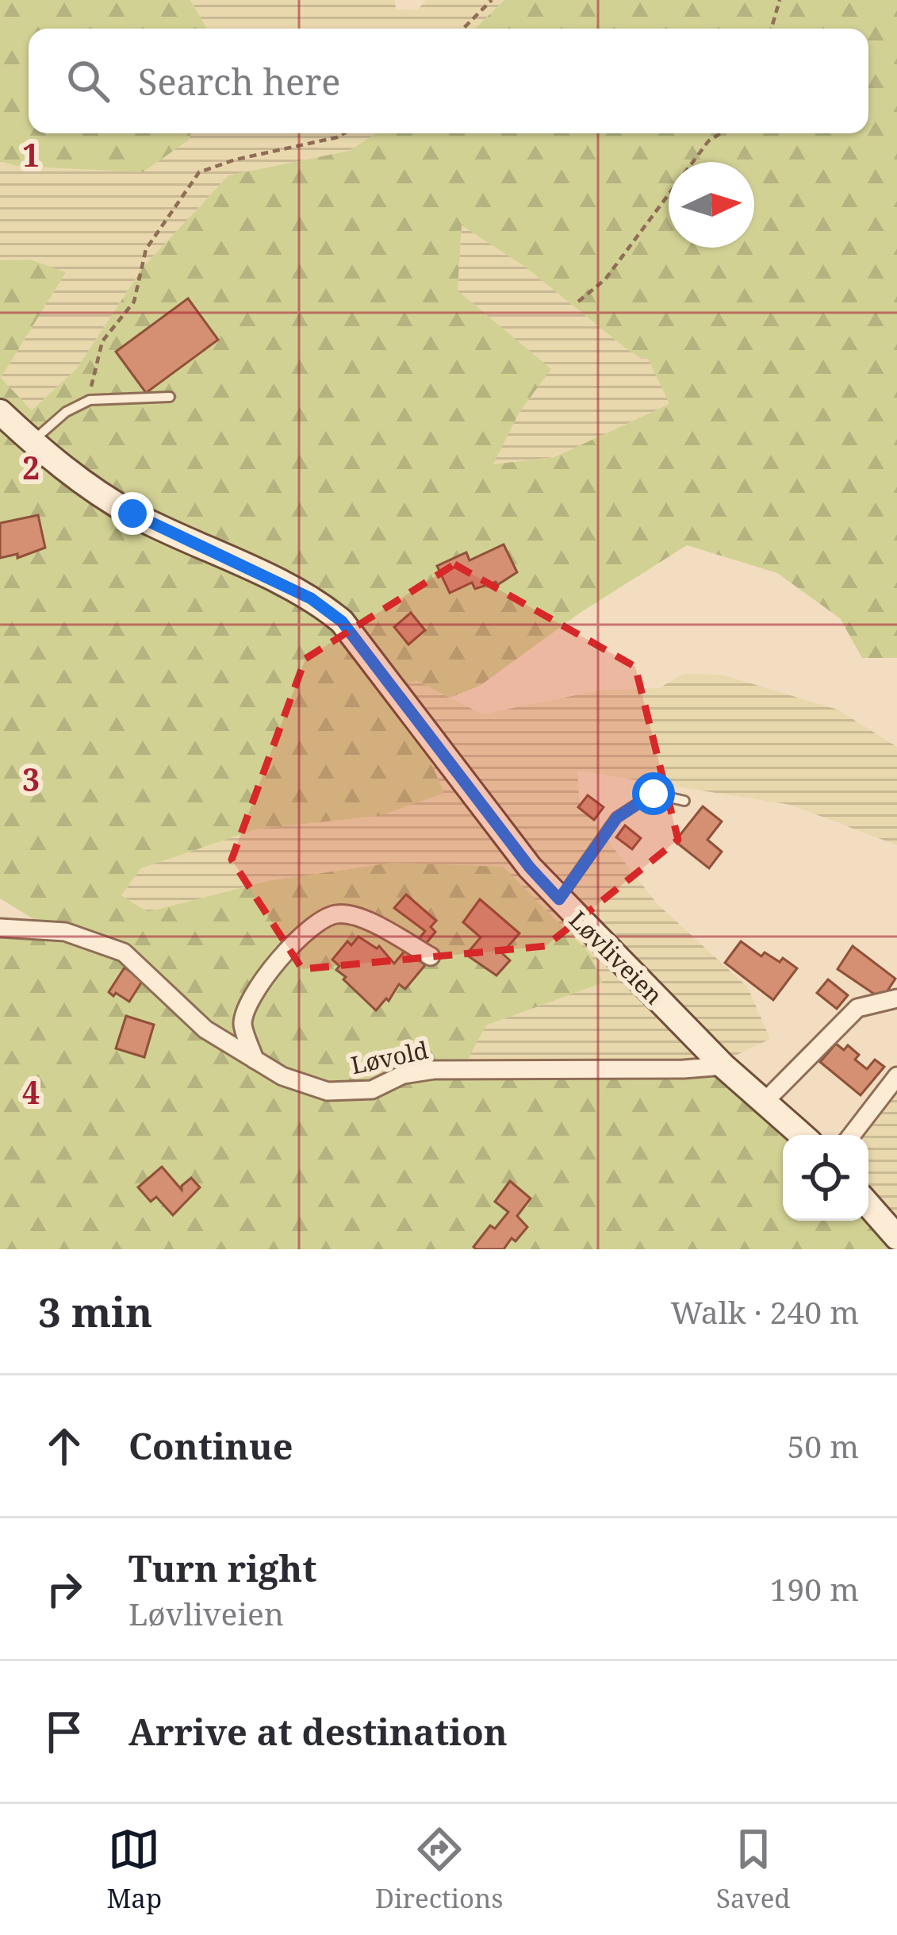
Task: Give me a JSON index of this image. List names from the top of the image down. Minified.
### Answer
{"streets":{"main road":["Løvliveien"],"street":["Løvold"]},"crossings":[["Løvliveien","Løvold"]],"north":"right","page":{"search":"Search here","heading":["3 min","Walk · 240 m"],"list":[["Continue","50 m"],["Turn right","Løvliveien","190 m"],"Arrive at destination"],"nav":["Map","Directions","Saved"]},"grid":{"rows":["1","2","3","4"]}}
